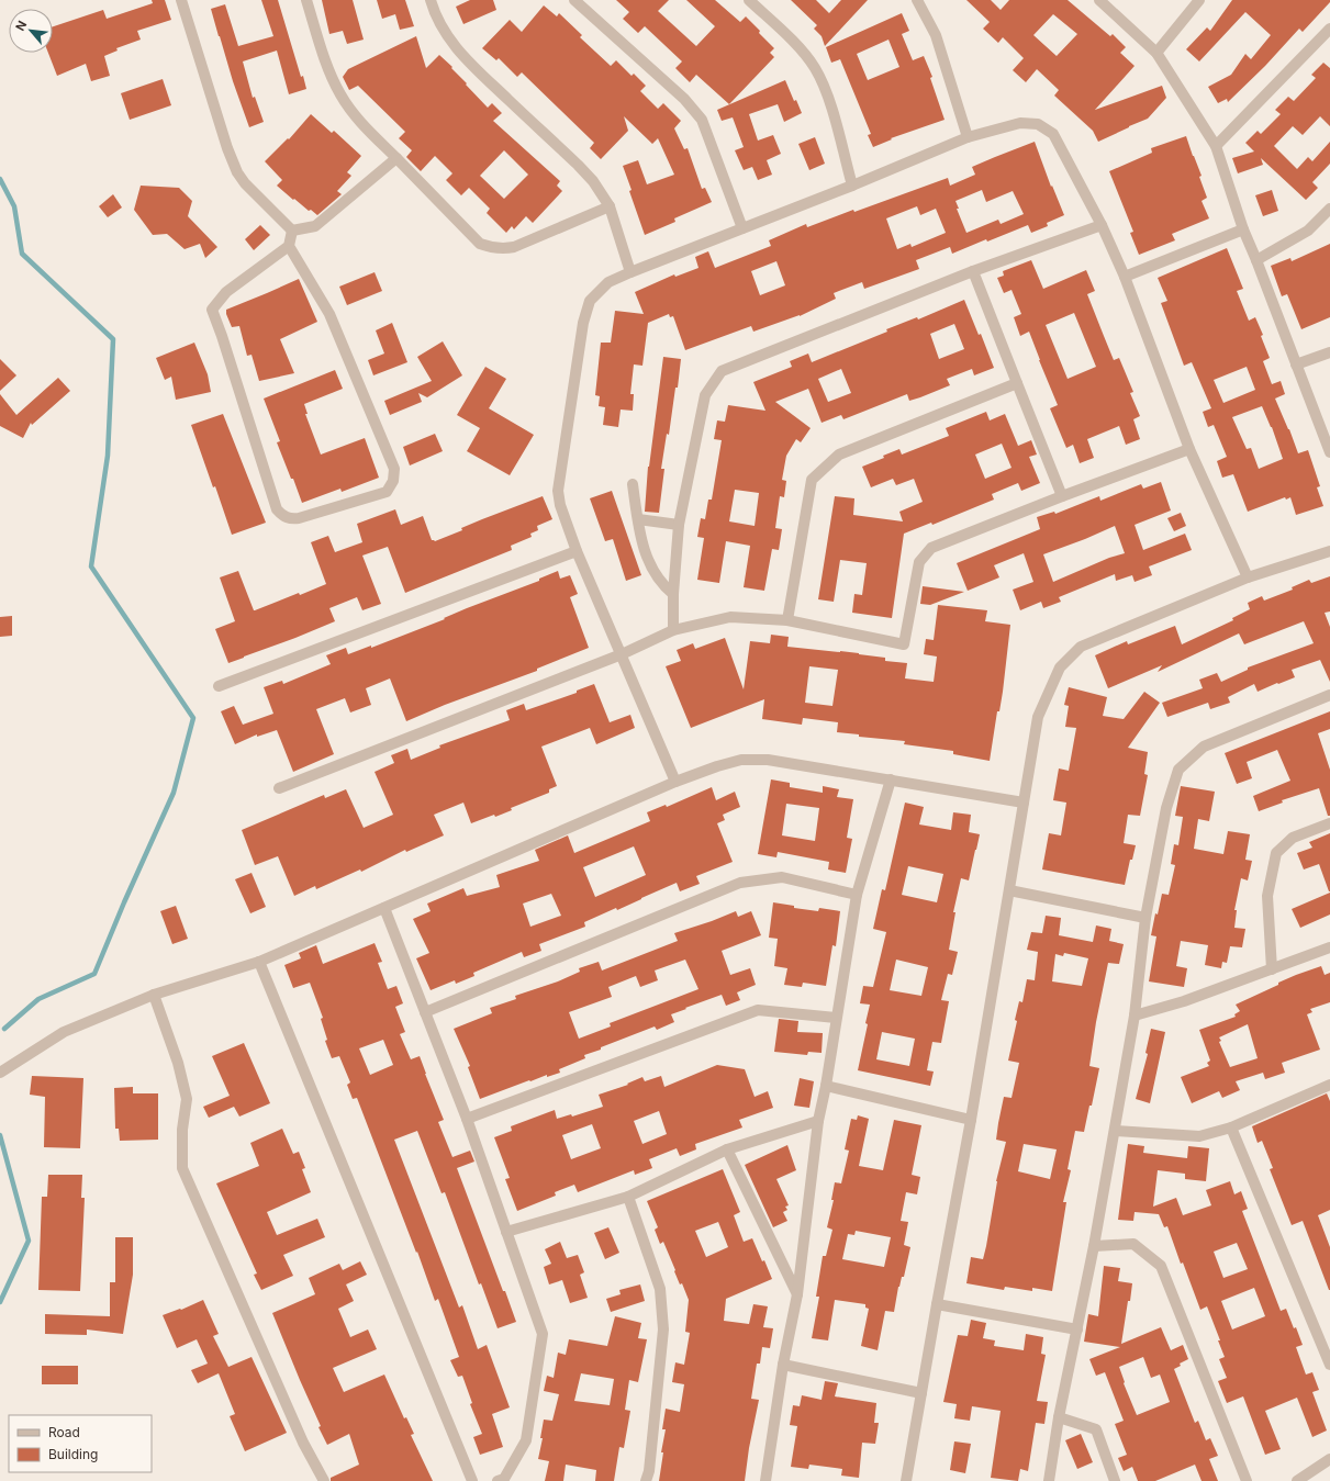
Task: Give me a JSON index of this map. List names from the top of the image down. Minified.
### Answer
{"legend":["Road","Building"],"north":"top left"}
